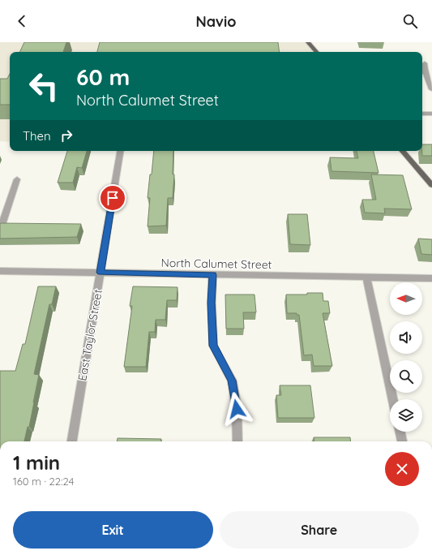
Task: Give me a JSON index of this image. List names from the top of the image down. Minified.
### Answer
{"streets":{"street":["North Calumet Street","East Taylor Street"]},"crossings":[["North Calumet Street","East Taylor Street"]],"north":"left","page":{"header":"Navio","turn":["60 m","North Calumet Street"],"then":"Then","heading":["1 min","160 m · 22:24"],"buttons":["Exit","Share"]}}
